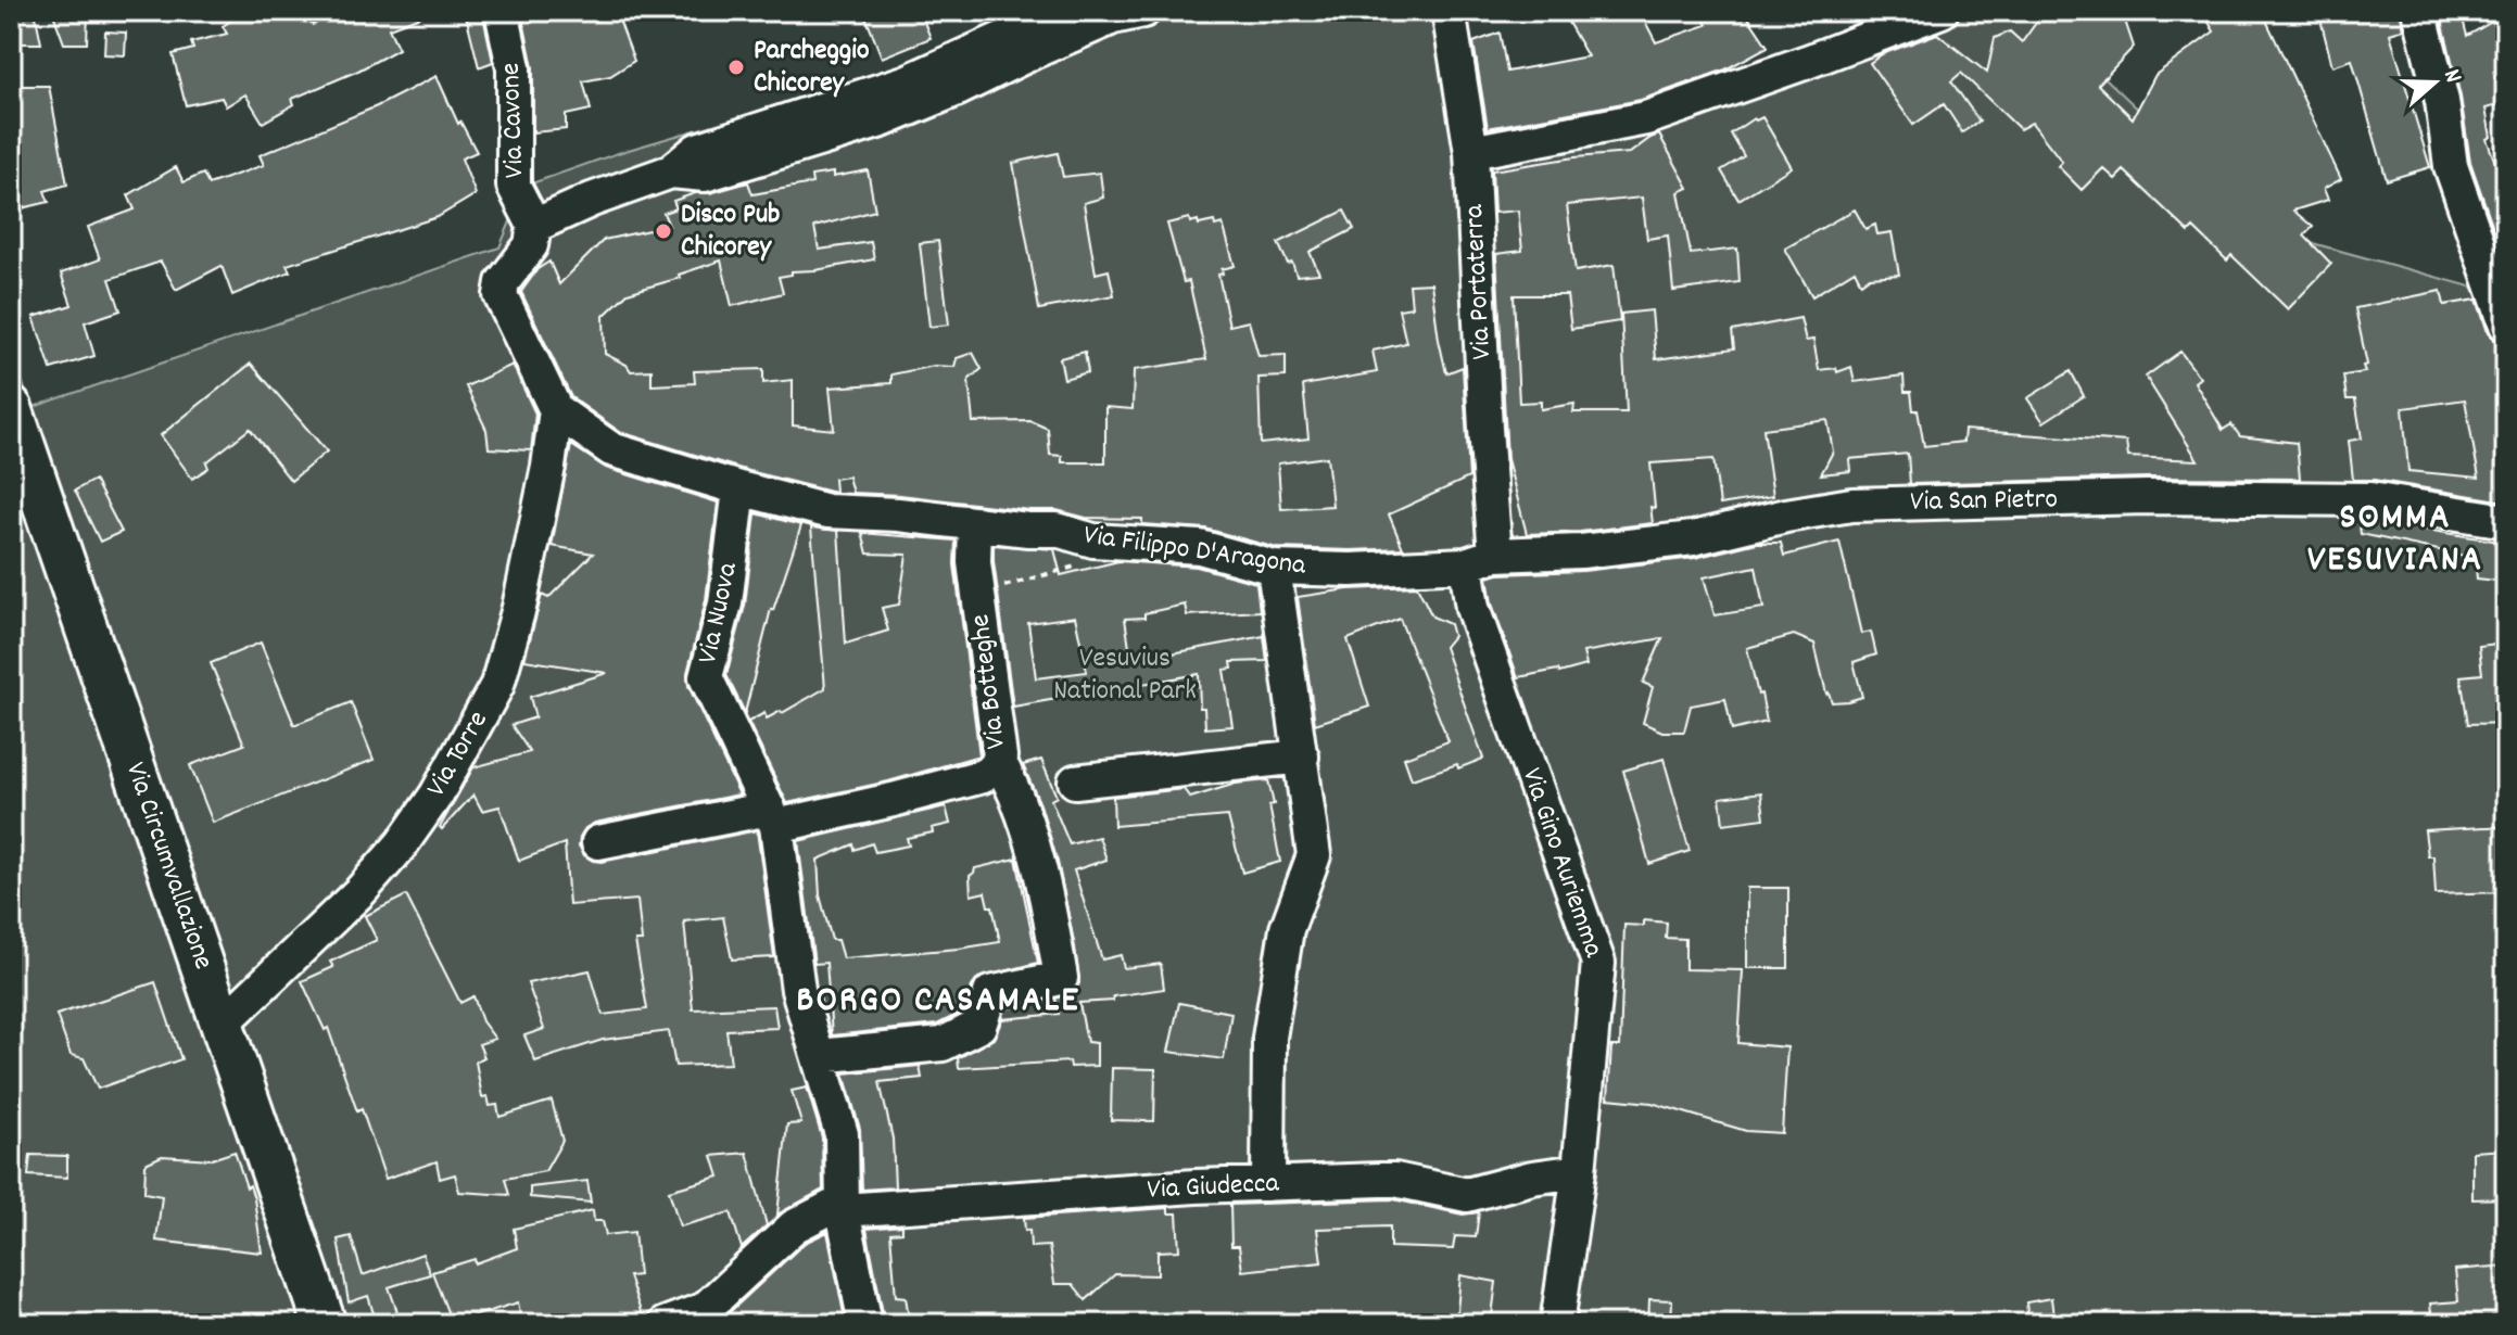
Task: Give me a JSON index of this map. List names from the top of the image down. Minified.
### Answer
{"streets":{"main road":["Via Circumvallazione"],"street":["Via Cavone","Via Portaterra","Via San Pietro","Via Filippo D'Aragona","Via Nuova","Via Botteghe","Via Torre","Via Gino Auriemma","Via Giudecca"]},"crossings":[["Via Portaterra","Via San Pietro"],["Via Portaterra","Via Filippo D'Aragona"],["Via Portaterra","Via Gino Auriemma"],["Via San Pietro","Via Filippo D'Aragona"],["Via San Pietro","Via Gino Auriemma"],["Via Filippo D'Aragona","Via Nuova"],["Via Filippo D'Aragona","Via Botteghe"],["Via Filippo D'Aragona","Via Torre"],["Via Filippo D'Aragona","Via Gino Auriemma"],["Via Nuova","Via Botteghe"],["Via Nuova","Via Giudecca"],["Via Torre","Via Circumvallazione"],["Via Gino Auriemma","Via Giudecca"]],"districts":["SOMMA VESUVIANA","BORGO CASAMALE"],"parks":["Vesuvius National Park"],"places":["Parcheggio Chicorey","Disco Pub Chicorey"],"north":"right"}
